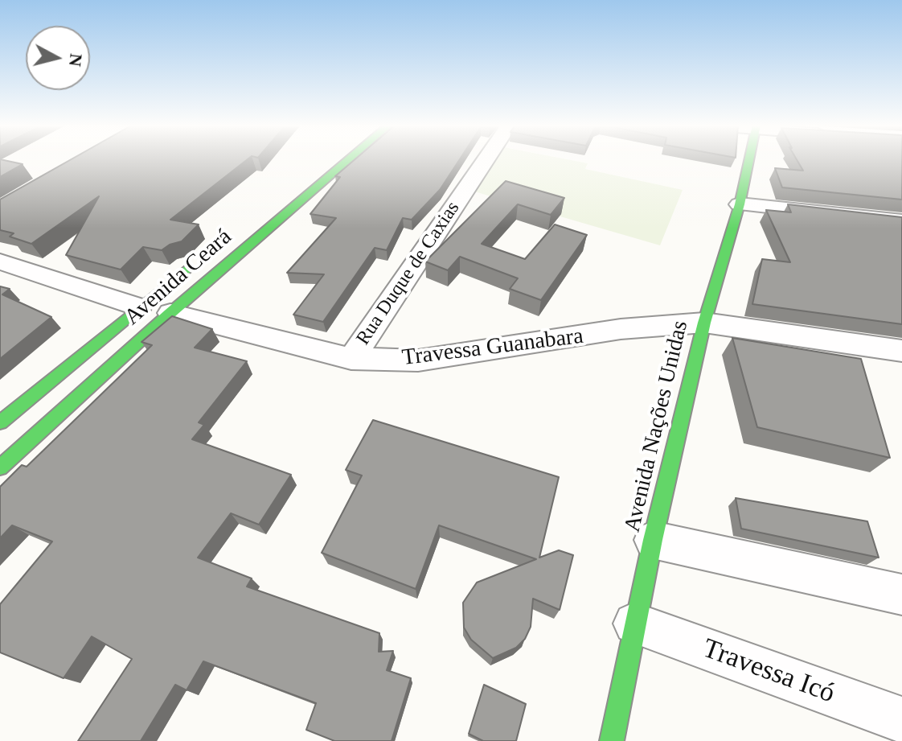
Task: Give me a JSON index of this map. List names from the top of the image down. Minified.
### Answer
{"streets":{"main road":["Avenida Ceará","Avenida Nações Unidas"],"street":["Rua Duque de Caxias","Travessa Guanabara","Travessa Icó"]},"crossings":[["Rua Duque de Caxias","Travessa Guanabara"],["Avenida Ceará","Travessa Guanabara"],["Travessa Guanabara","Avenida Nações Unidas"],["Avenida Nações Unidas","Travessa Icó"]],"north":"right"}
